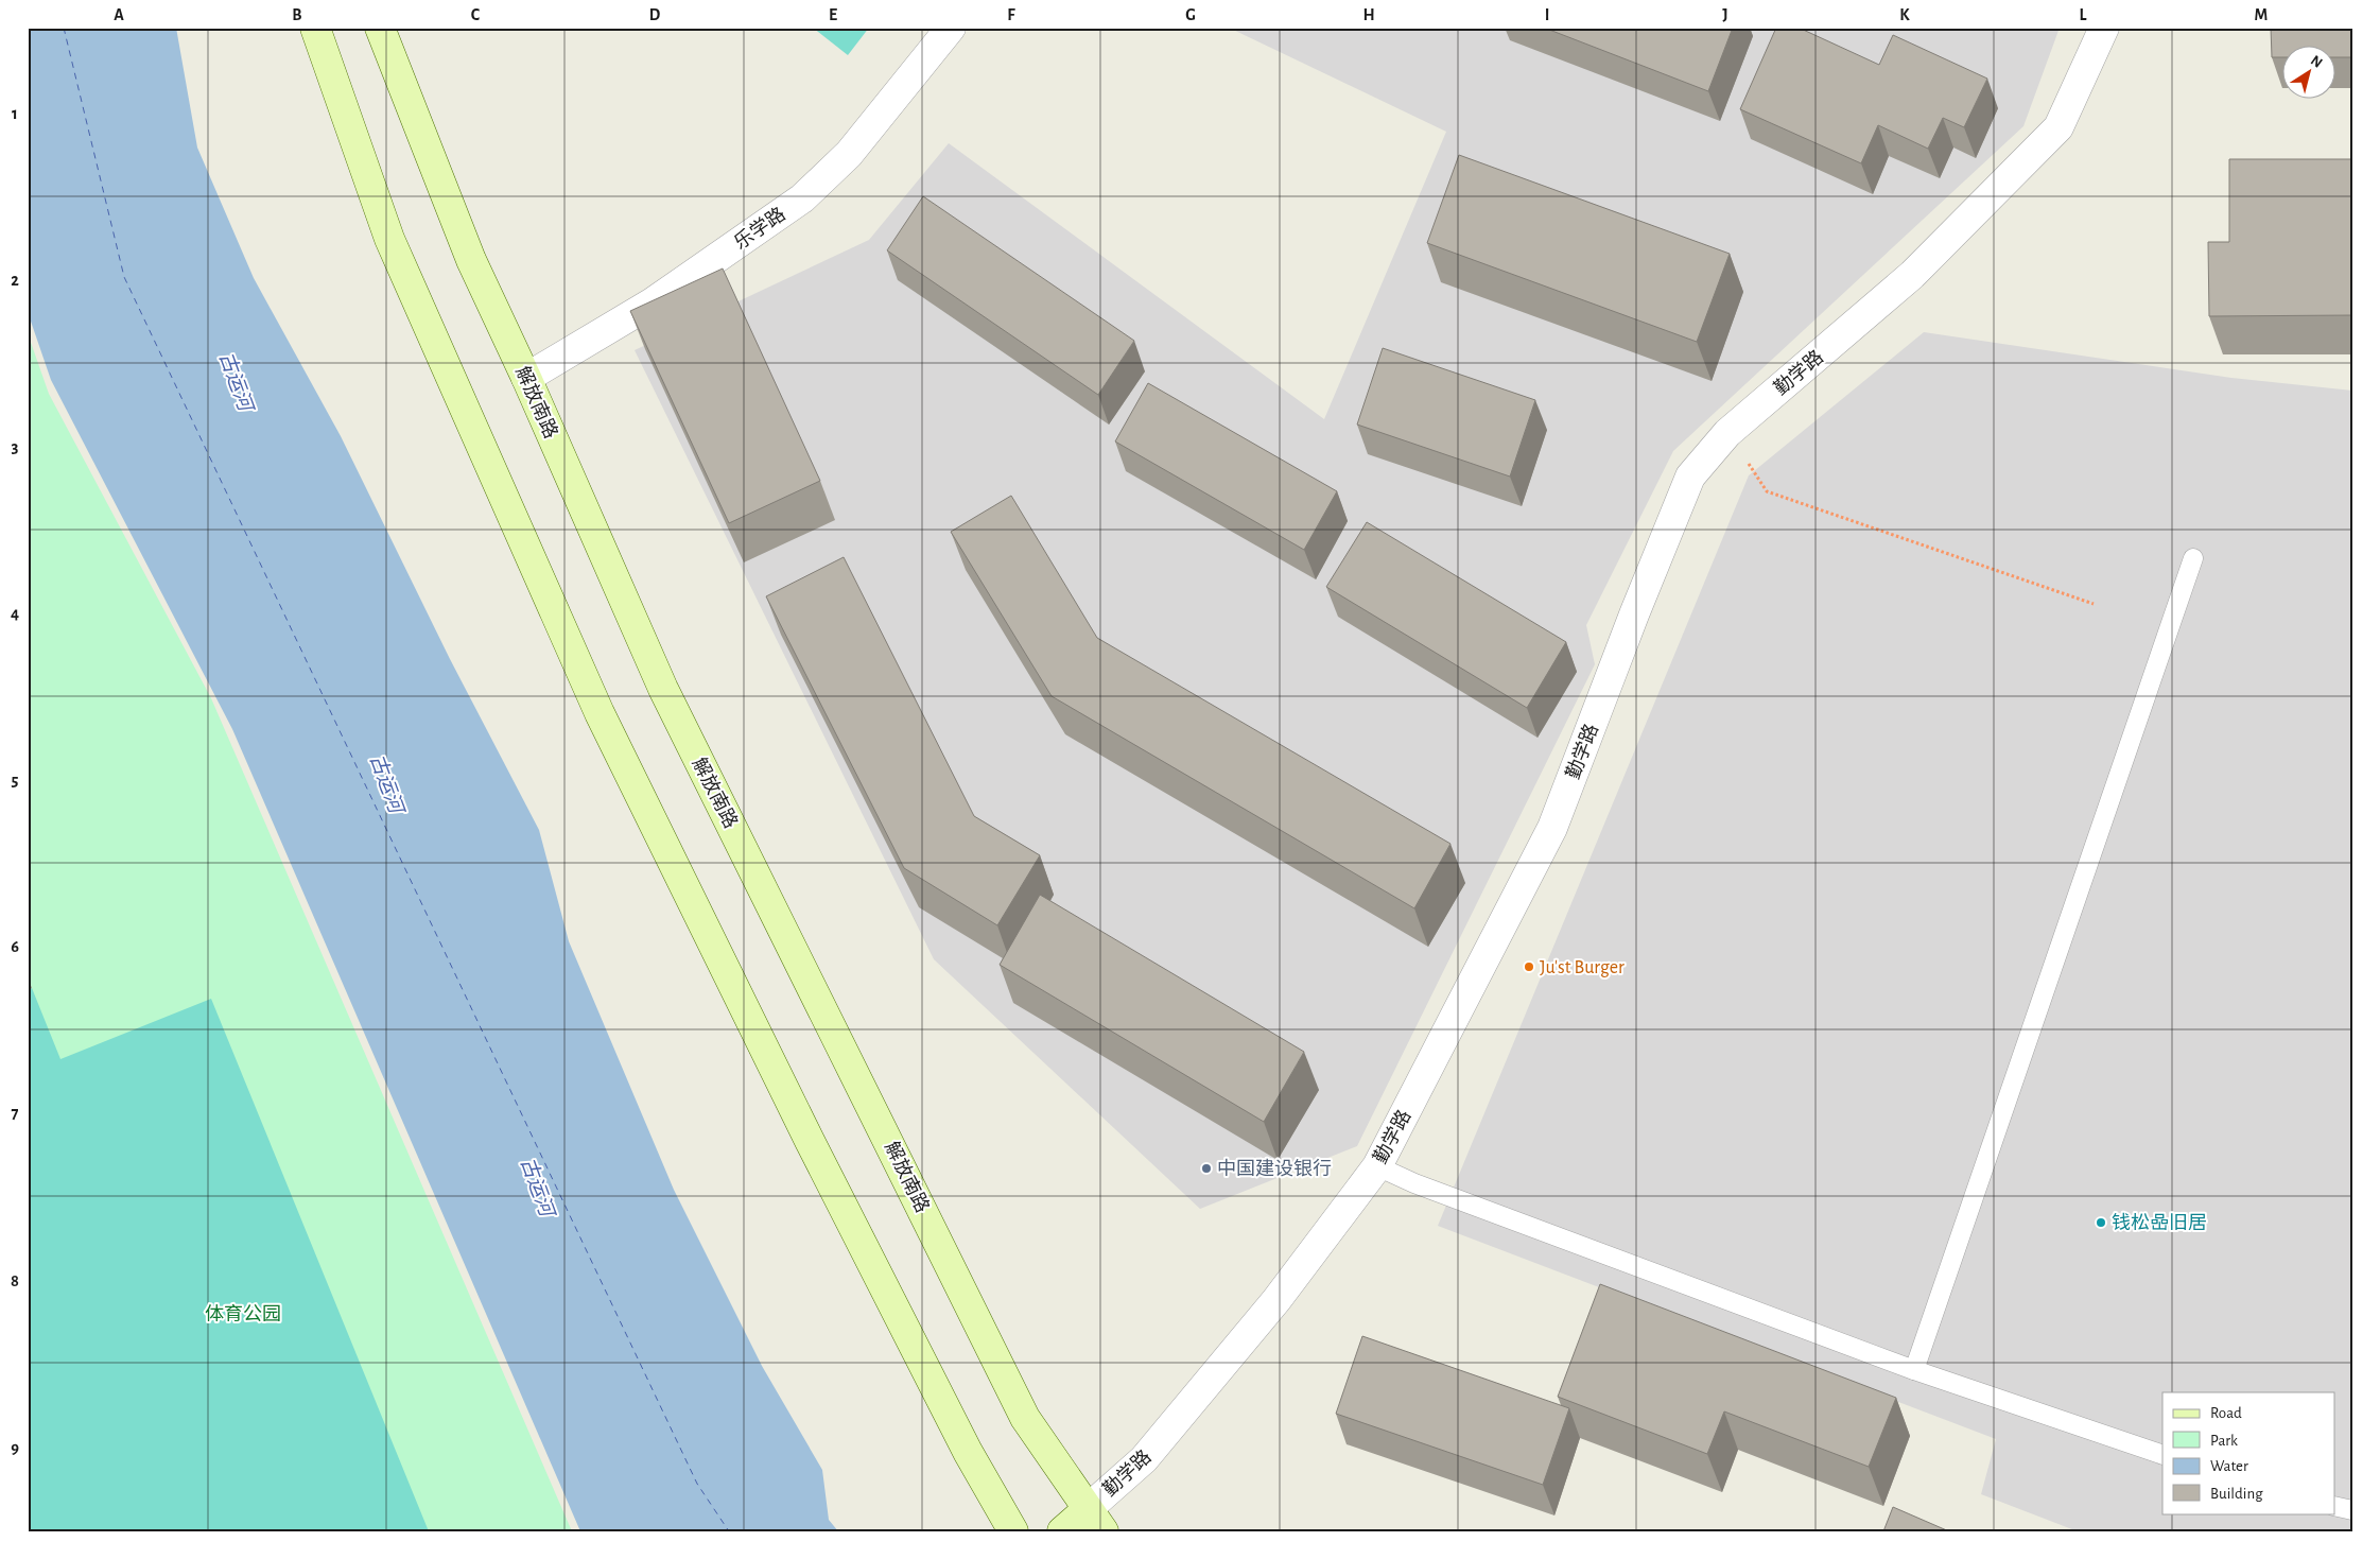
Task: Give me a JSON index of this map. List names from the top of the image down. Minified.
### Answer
{"streets":{"main road":["解放南路"],"street":["乐学路","勤学路"]},"crossings":[["乐学路","解放南路"],["勤学路","解放南路"]],"water":["古运河"],"parks":["体育公园"],"places":["Ju'st Burger","中国建设银行","钱松喦旧居"],"legend":["Road","Park","Water","Building"],"north":"top right","grid":{"columns":["A","B","C","D","E","F","G","H","I","J","K","L","M"],"rows":["1","2","3","4","5","6","7","8","9"]}}
